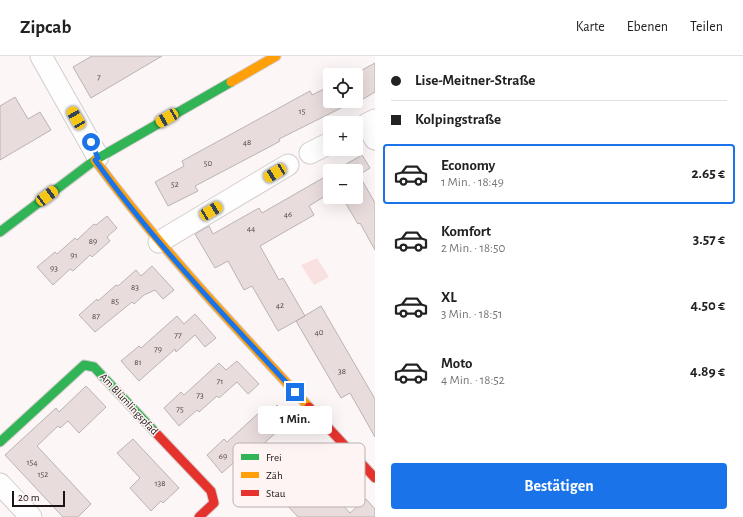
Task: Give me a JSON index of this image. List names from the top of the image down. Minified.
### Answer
{"streets":{"street":["Am Blümlingspfad"]},"house_numbers":["7","15","48","50","52","46","44","89","91","93","83","85","42","87","40","77","79","81","38","71","73","75","69","154","152","138"],"legend":["Frei","Zäh","Stau"],"scale_bar":"20 m","page":{"header":"Zipcab","nav":["Karte","Ebenen","Teilen"],"banner":["Lise-Meitner-Straße","Kolpingstraße"],"map_buttons":["+","−"],"list":[{"name":"Economy","note":"1 Min. · 18:49","value":"2.65 €"},{"name":"Komfort","note":"2 Min. · 18:50","value":"3.57 €"},{"name":"XL","note":"3 Min. · 18:51","value":"4.50 €"},{"name":"Moto","note":"4 Min. · 18:52","value":"4.89 €"}],"bubble":"1 Min.","buttons":"Bestätigen","scale":"20 m"}}
